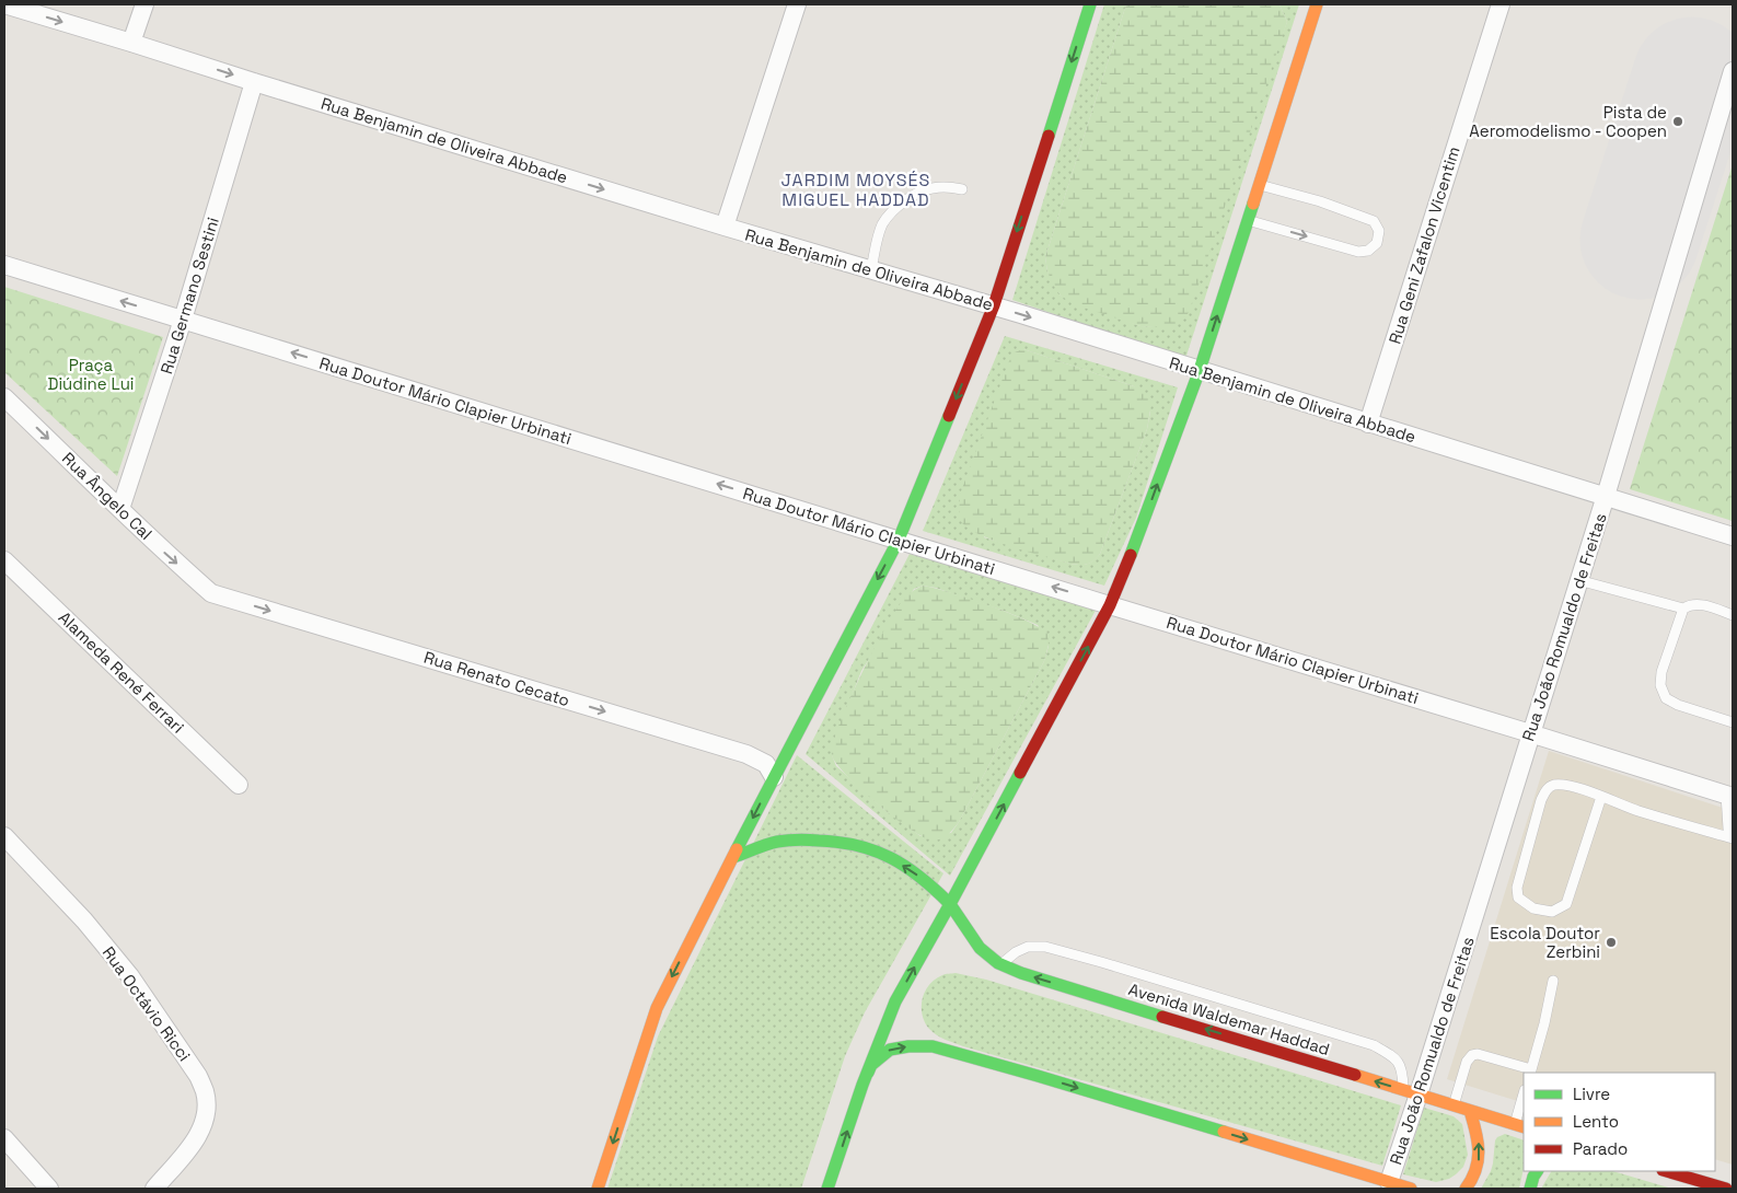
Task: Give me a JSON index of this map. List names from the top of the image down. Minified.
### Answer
{"streets":{"main road":["Avenida Waldemar Haddad"],"street":["Rua Benjamin de Oliveira Abbade","Rua Geni Zafalon Vicentim","Rua Germano Sestini","Rua Doutor Mário Clapier Urbinati","Rua Ângelo Cal","Rua João Romualdo de Freitas","Alameda René Ferrari","Rua Renato Cecato","Rua Octávio Ricci"]},"crossings":[["Rua Benjamin de Oliveira Abbade","Rua Geni Zafalon Vicentim"],["Rua Benjamin de Oliveira Abbade","Rua Germano Sestini"],["Rua Benjamin de Oliveira Abbade","Rua João Romualdo de Freitas"],["Rua Germano Sestini","Rua Doutor Mário Clapier Urbinati"],["Rua Germano Sestini","Rua Ângelo Cal"],["Rua Doutor Mário Clapier Urbinati","Rua João Romualdo de Freitas"],["Rua Ângelo Cal","Rua Renato Cecato"],["Rua João Romualdo de Freitas","Avenida Waldemar Haddad"]],"one_way":["Rua Benjamin de Oliveira Abbade","Rua Doutor Mário Clapier Urbinati","Rua Ângelo Cal","Rua Renato Cecato"],"districts":["JARDIM MOYSÉS MIGUEL HADDAD"],"parks":["Praça Diúdine Lui"],"places":["Pista de Aeromodelismo - Coopen","Escola Doutor Zerbini"],"legend":["Livre","Lento","Parado"]}
